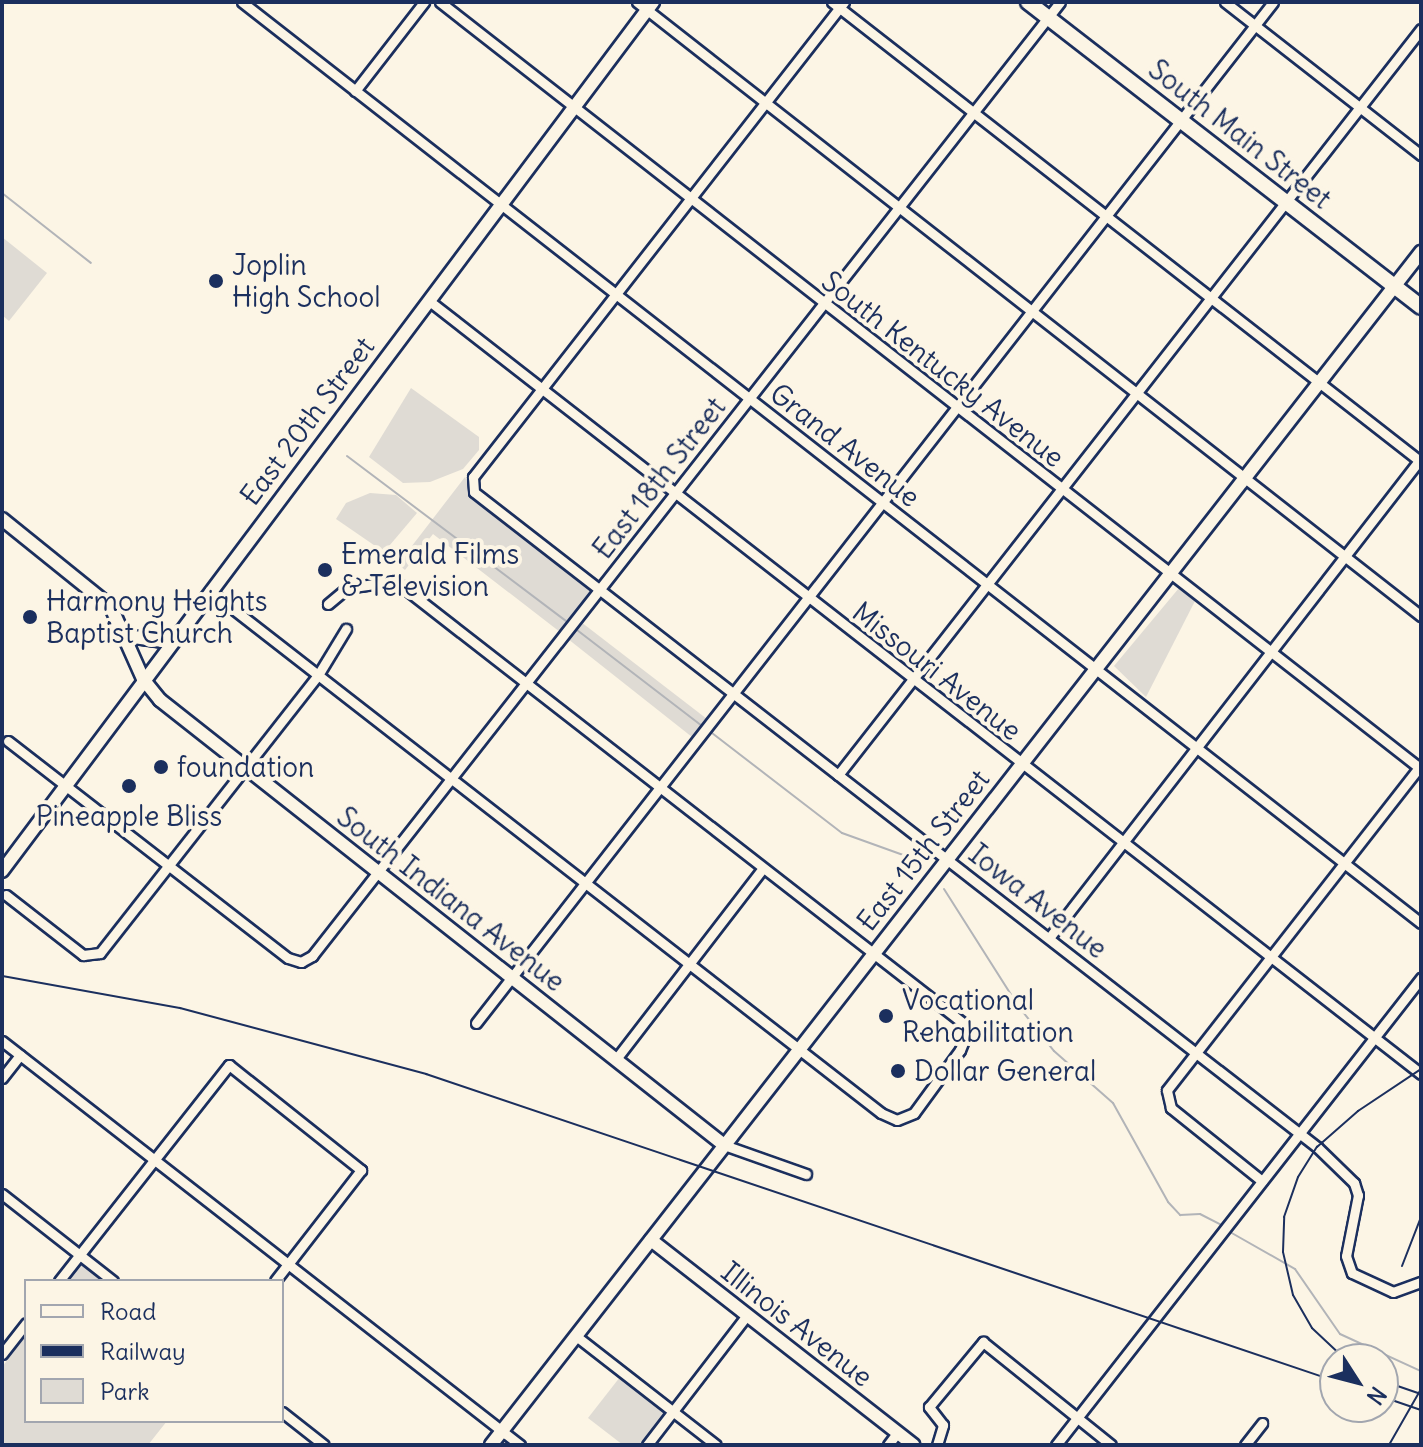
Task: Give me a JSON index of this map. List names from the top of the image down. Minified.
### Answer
{"streets":{"main road":["South Main Street","East 20th Street","East 15th Street","South Indiana Avenue","Illinois Avenue"],"street":["South Kentucky Avenue","Grand Avenue","East 18th Street","Missouri Avenue","Iowa Avenue"]},"crossings":[["South Main Street","East 18th Street"],["South Main Street","East 15th Street"],["South Kentucky Avenue","East 20th Street"],["South Kentucky Avenue","East 18th Street"],["South Kentucky Avenue","East 15th Street"],["East 20th Street","Grand Avenue"],["East 20th Street","Missouri Avenue"],["East 20th Street","South Indiana Avenue"],["Grand Avenue","East 18th Street"],["Grand Avenue","East 15th Street"],["East 18th Street","Missouri Avenue"],["East 18th Street","South Indiana Avenue"],["East 18th Street","Iowa Avenue"],["Missouri Avenue","East 15th Street"],["Missouri Avenue","Iowa Avenue"],["East 15th Street","South Indiana Avenue"],["East 15th Street","Iowa Avenue"],["East 15th Street","Illinois Avenue"]],"places":["Joplin High School","Emerald Films & Television","Harmony Heights Baptist Church","foundation","Pineapple Bliss","Vocational Rehabilitation","Dollar General"],"legend":["Road","Railway","Park"],"north":"bottom right"}
